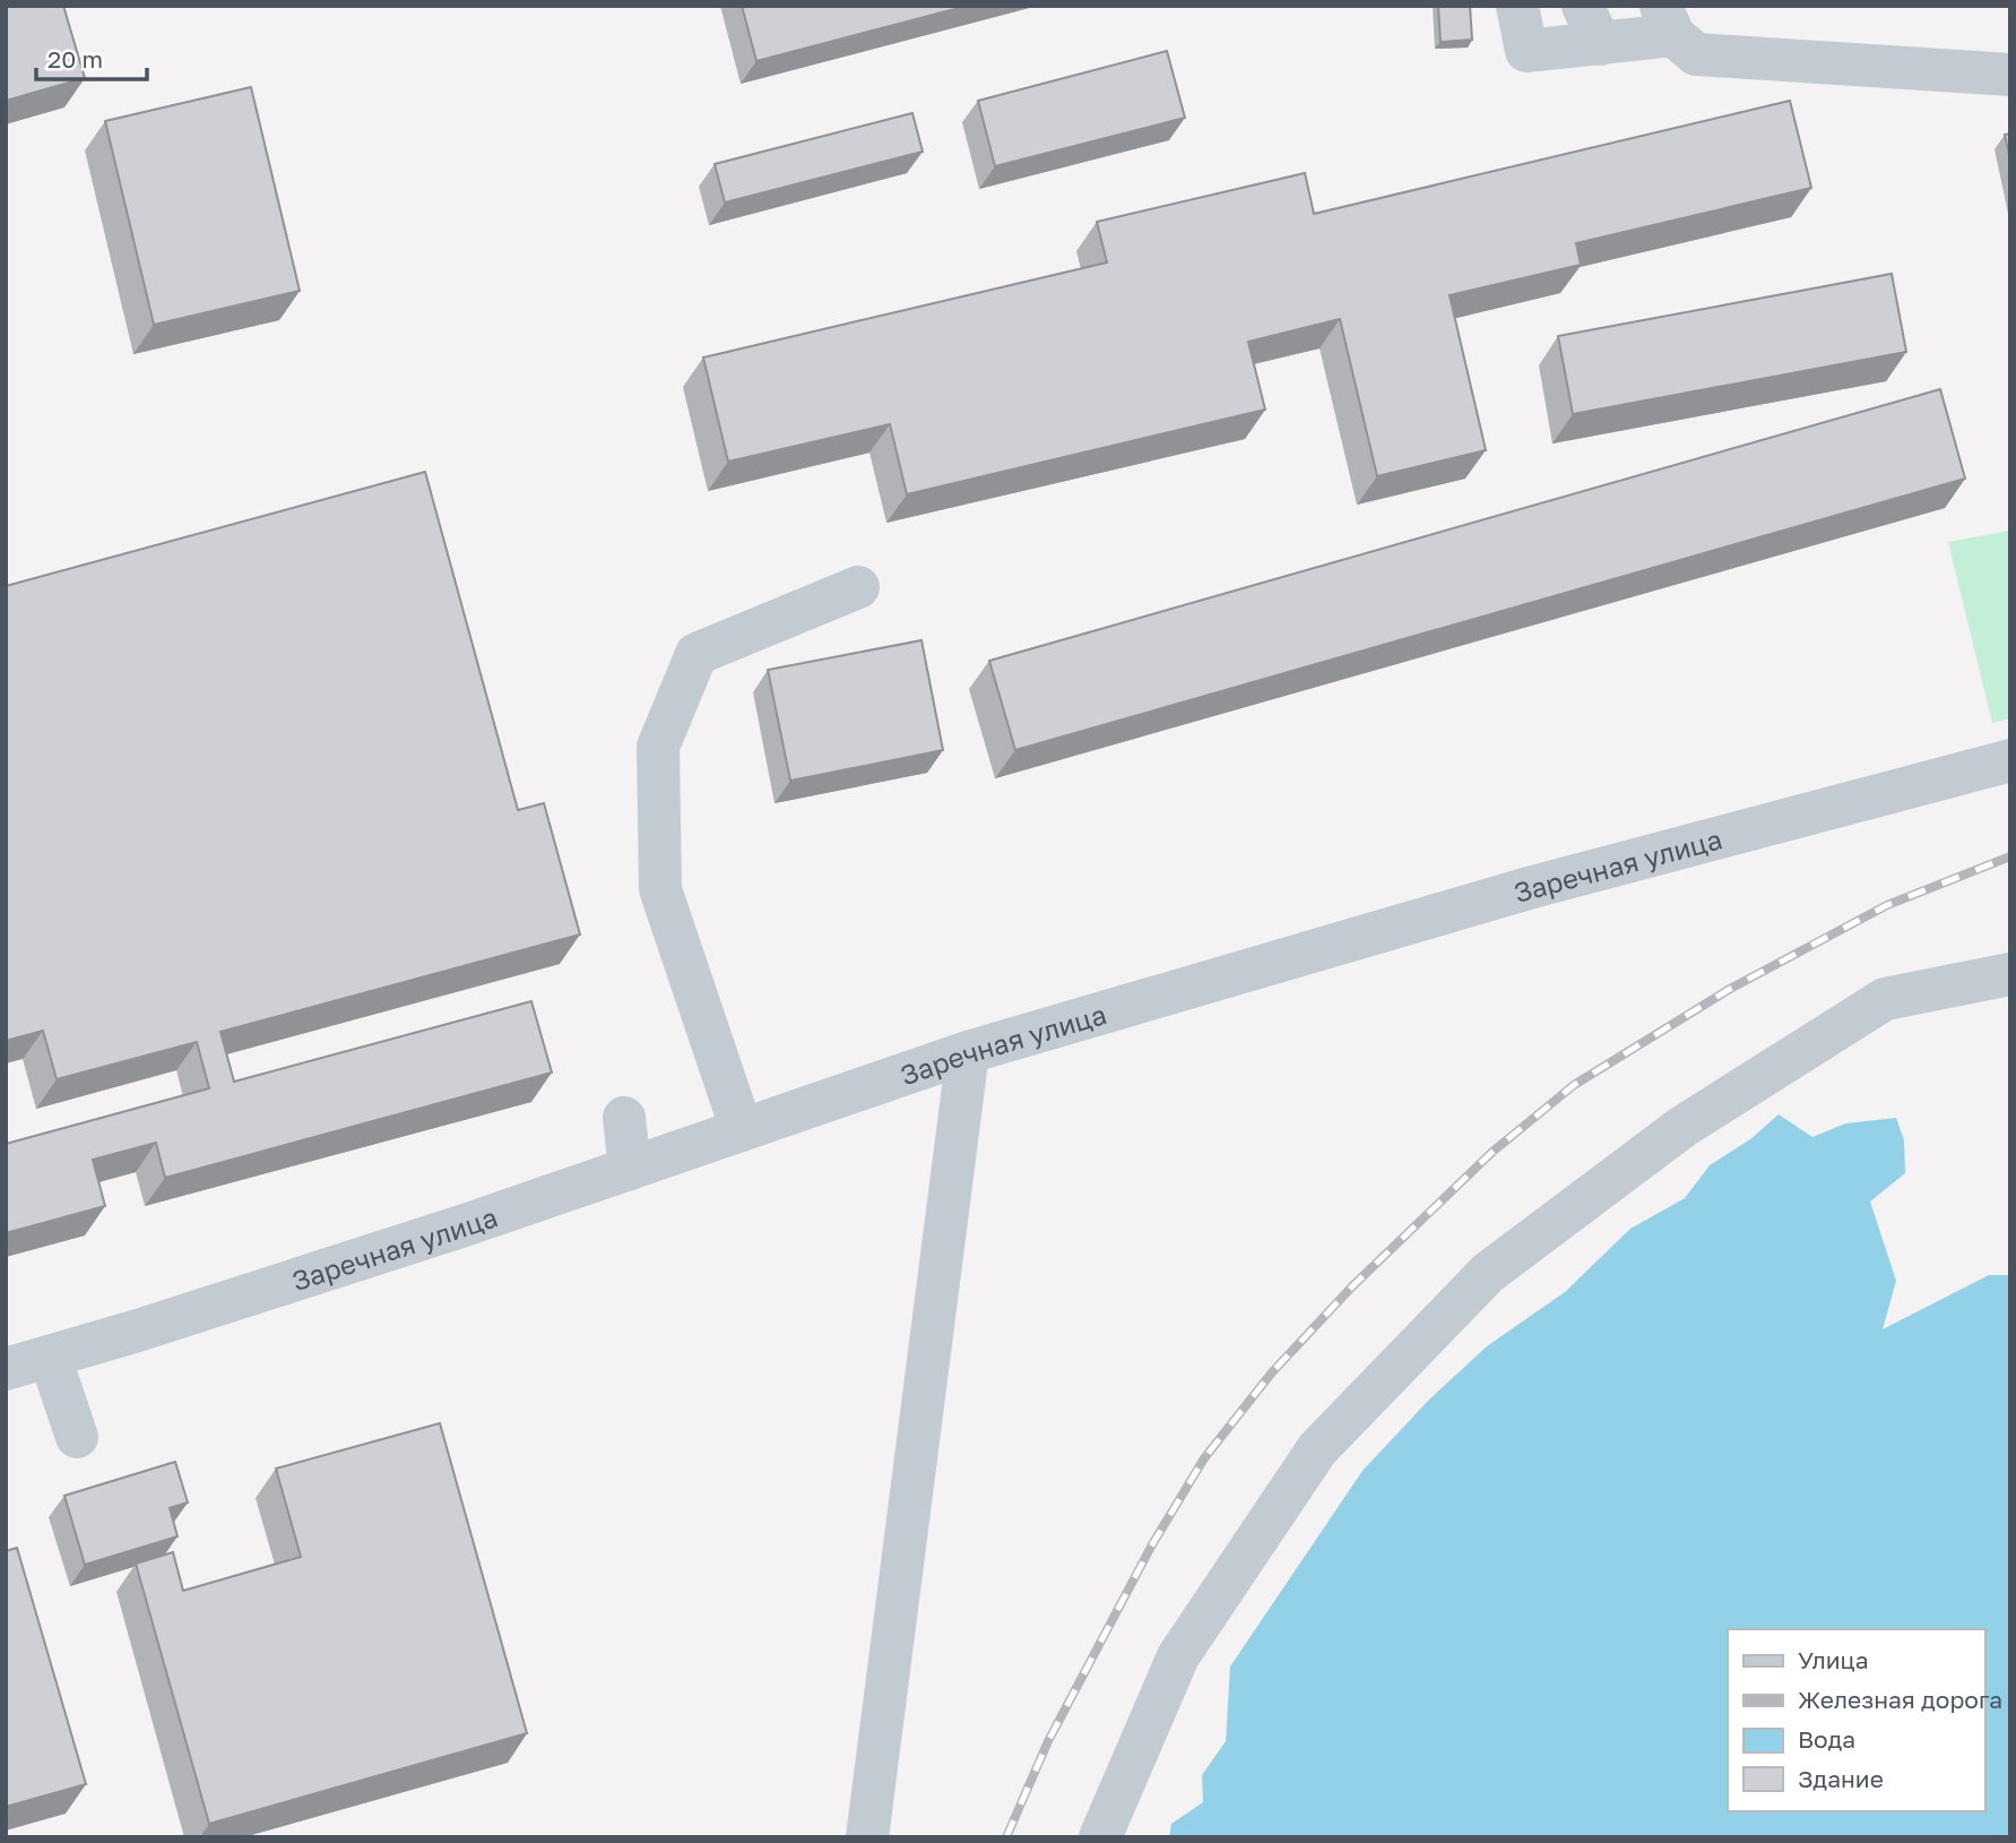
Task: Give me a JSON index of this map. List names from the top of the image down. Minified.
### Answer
{"streets":{"street":["Заречная улица"]},"legend":["Улица","Железная дорога","Вода","Здание"],"scale_bar":"20 m"}
